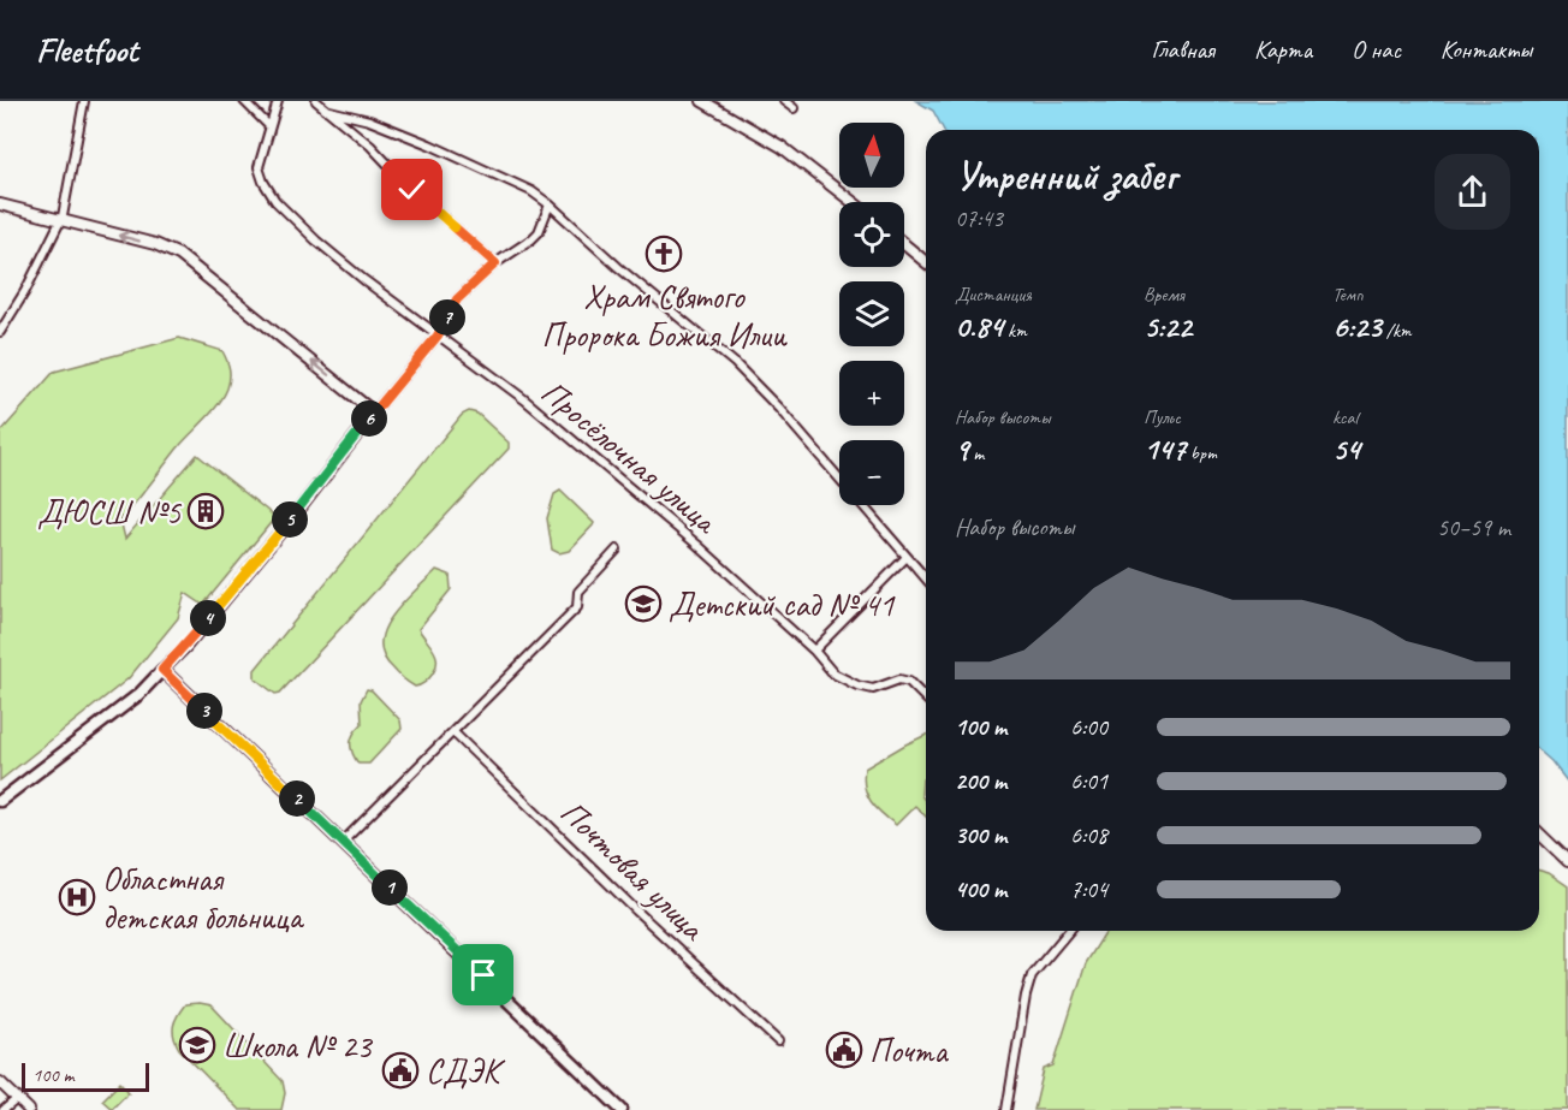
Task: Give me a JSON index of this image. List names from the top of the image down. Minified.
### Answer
{"streets":{"street":["Просёлочная улица","Почтовая улица"]},"places":{"church":["Храм Святого Пророка Божия Илии"],"building":["ДЮСШ №5"],"school or university":["Детский сад № 41","Школа № 23"],"hospital":["Областная детская больница"],"public building":["Почта","СДЭК"]},"scale_bar":"100 m","north":"top","page":{"header":"Fleetfoot","nav":["Главная","Карта","О нас","Контакты"],"map_buttons":["+","−"],"heading":["Утренний забег","07:43"],"stats":[["Дистанция","0.84 km"],["Время","5:22"],["Темп","6:23 /km"],["Набор высоты","9 m"],["Пульс","147 bpm"],["kcal","54"]],"pins":["7","6","5","4","3","2","1"],"chart":["Набор высоты","50–59 m"],"list":[{"name":"100 m","note":"6:00"},{"name":"200 m","note":"6:01"},{"name":"300 m","note":"6:08"},{"name":"400 m","note":"7:04"}],"scale":"100 m"}}
